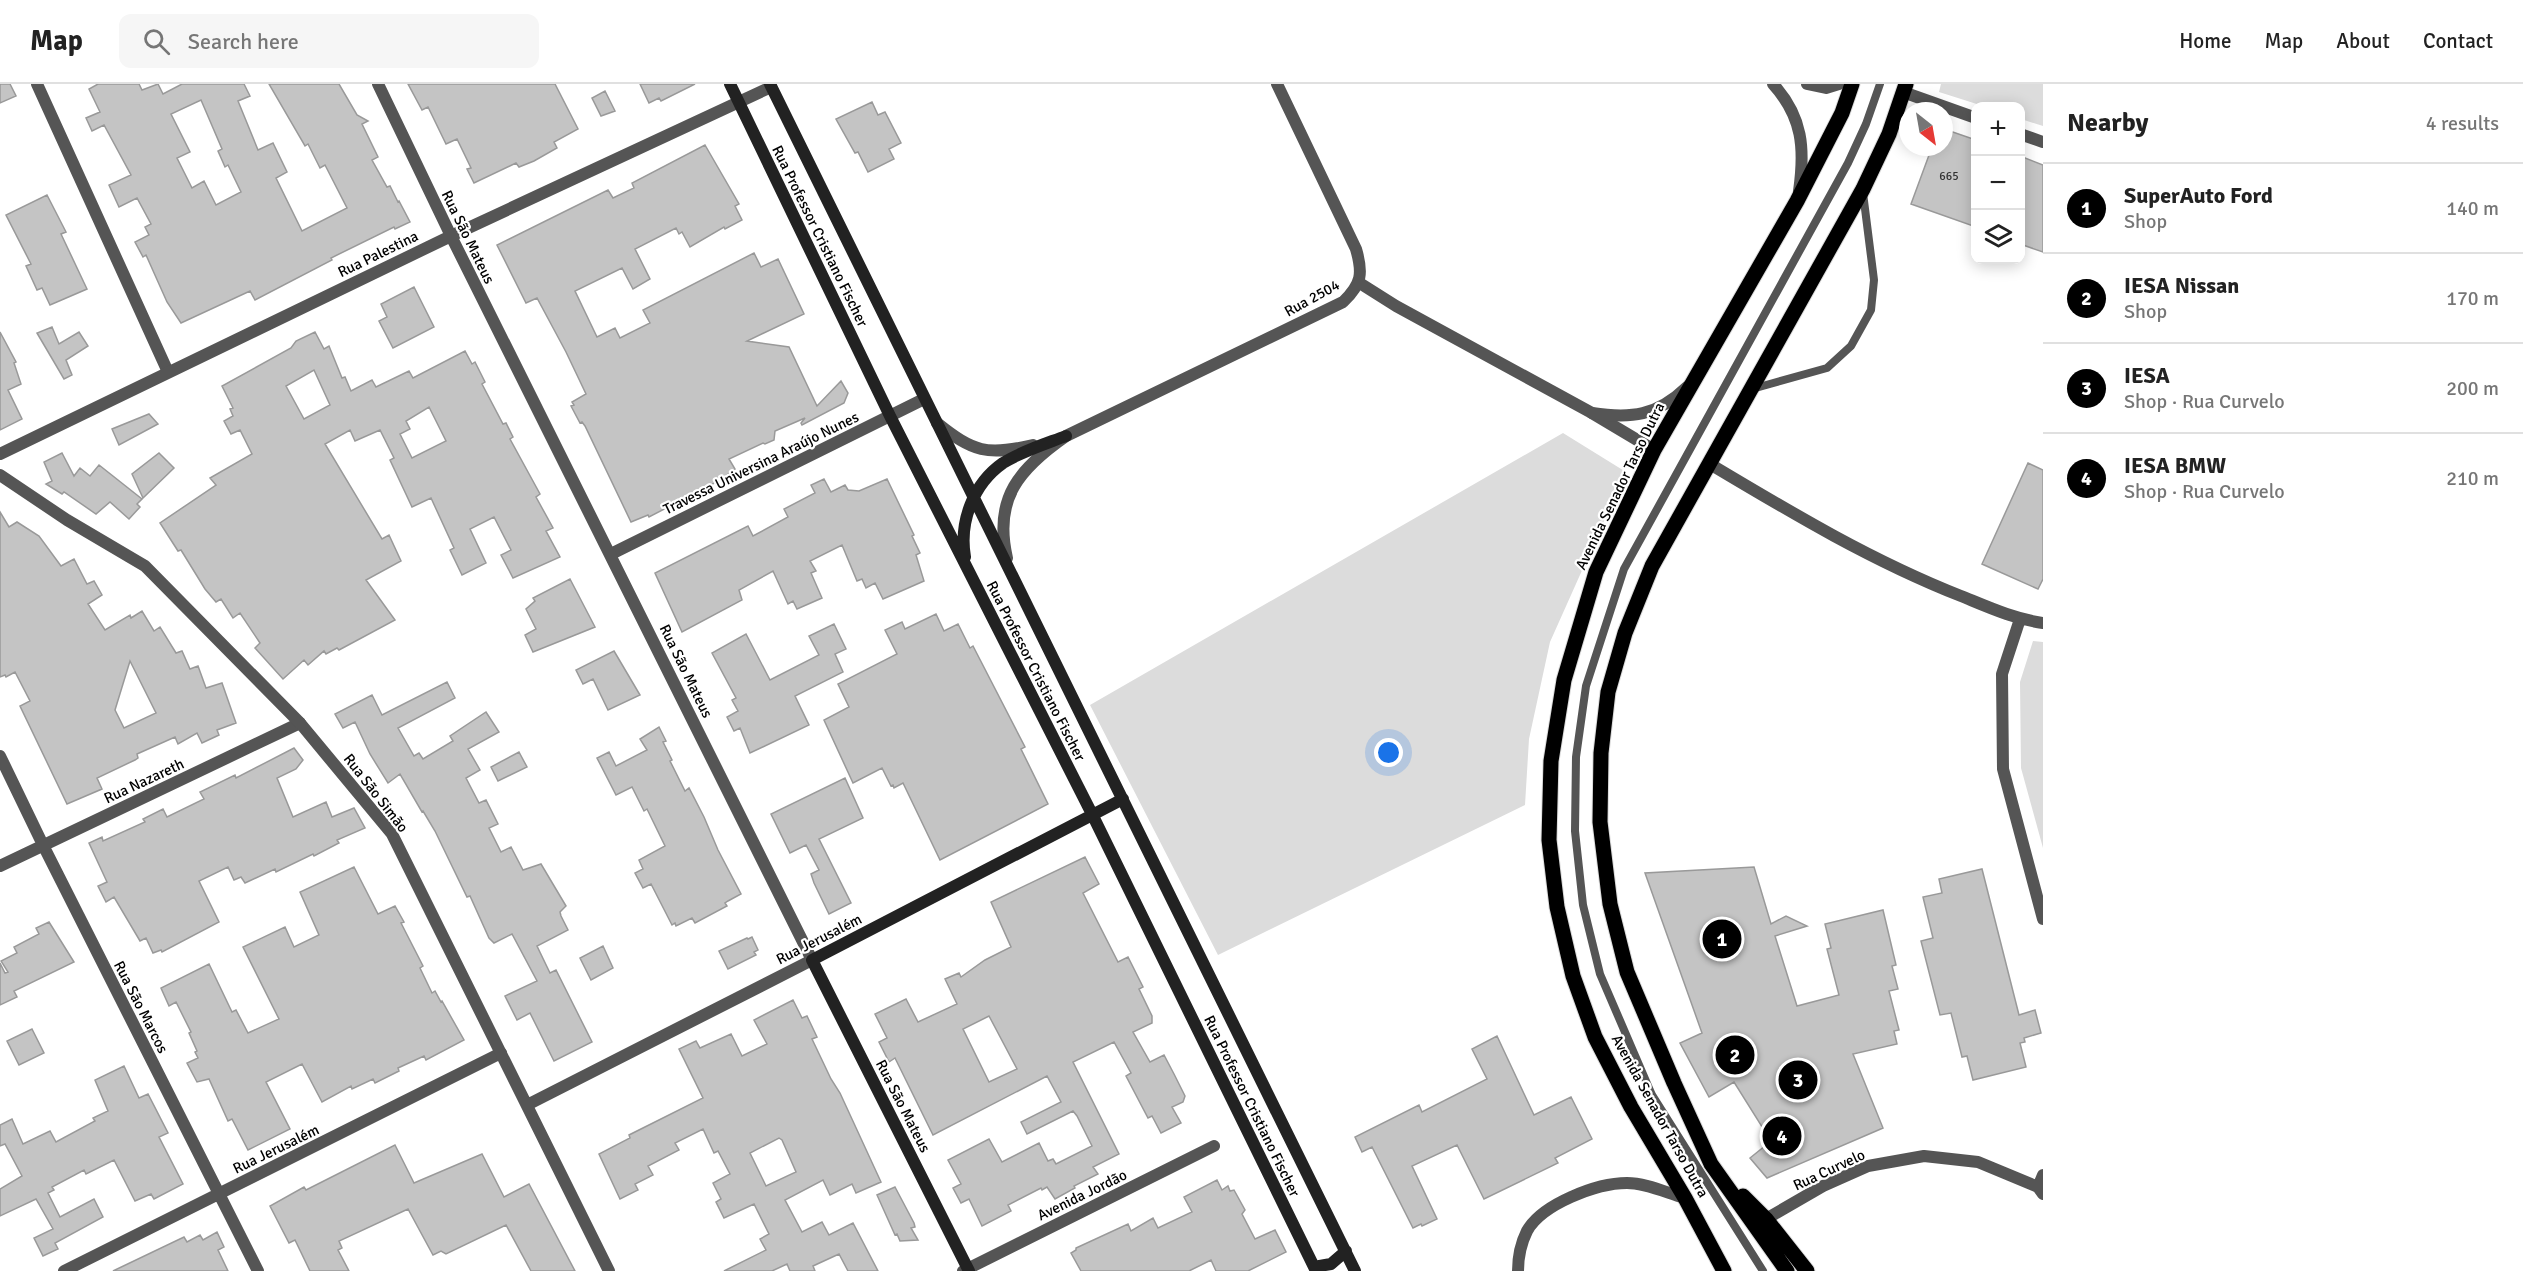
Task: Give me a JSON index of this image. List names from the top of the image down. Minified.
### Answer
{"streets":{"main road":["Rua Professor Cristiano Fischer","Rua São Mateus","Avenida Senador Tarso Dutra","Rua Jerusalém"],"street":["Rua Palestina","Rua 2504","Travessa Universina Araújo Nunes","Rua Nazareth","Rua São Simão","Rua São Marcos","Rua Curvelo","Avenida Jordão"]},"crossings":[["Rua Professor Cristiano Fischer","Rua Palestina"],["Rua Professor Cristiano Fischer","Rua 2504"],["Rua Professor Cristiano Fischer","Travessa Universina Araújo Nunes"],["Rua Professor Cristiano Fischer","Rua Jerusalém"],["Rua São Mateus","Rua Palestina"],["Rua São Mateus","Travessa Universina Araújo Nunes"],["Rua São Mateus","Rua Jerusalém"],["Rua São Mateus","Avenida Jordão"],["Rua 2504","Avenida Senador Tarso Dutra"],["Avenida Senador Tarso Dutra","Rua Curvelo"],["Rua Nazareth","Rua São Simão"],["Rua Nazareth","Rua São Marcos"],["Rua São Simão","Rua Jerusalém"],["Rua Jerusalém","Rua São Marcos"]],"house_numbers":["665"],"north":"bottom right","page":{"header":"Map","search":"Search here","nav":["Home","Map","About","Contact"],"heading":["Nearby","4 results"],"map_buttons":["+","−"],"list":[{"mark":"1","name":"SuperAuto Ford","note":"Shop","value":"140 m"},{"mark":"2","name":"IESA Nissan","note":"Shop","value":"170 m"},{"mark":"3","name":"IESA","note":"Shop · Rua Curvelo","value":"200 m"},{"mark":"4","name":"IESA BMW","note":"Shop · Rua Curvelo","value":"210 m"}],"pins":["1","2","3","4"]}}
